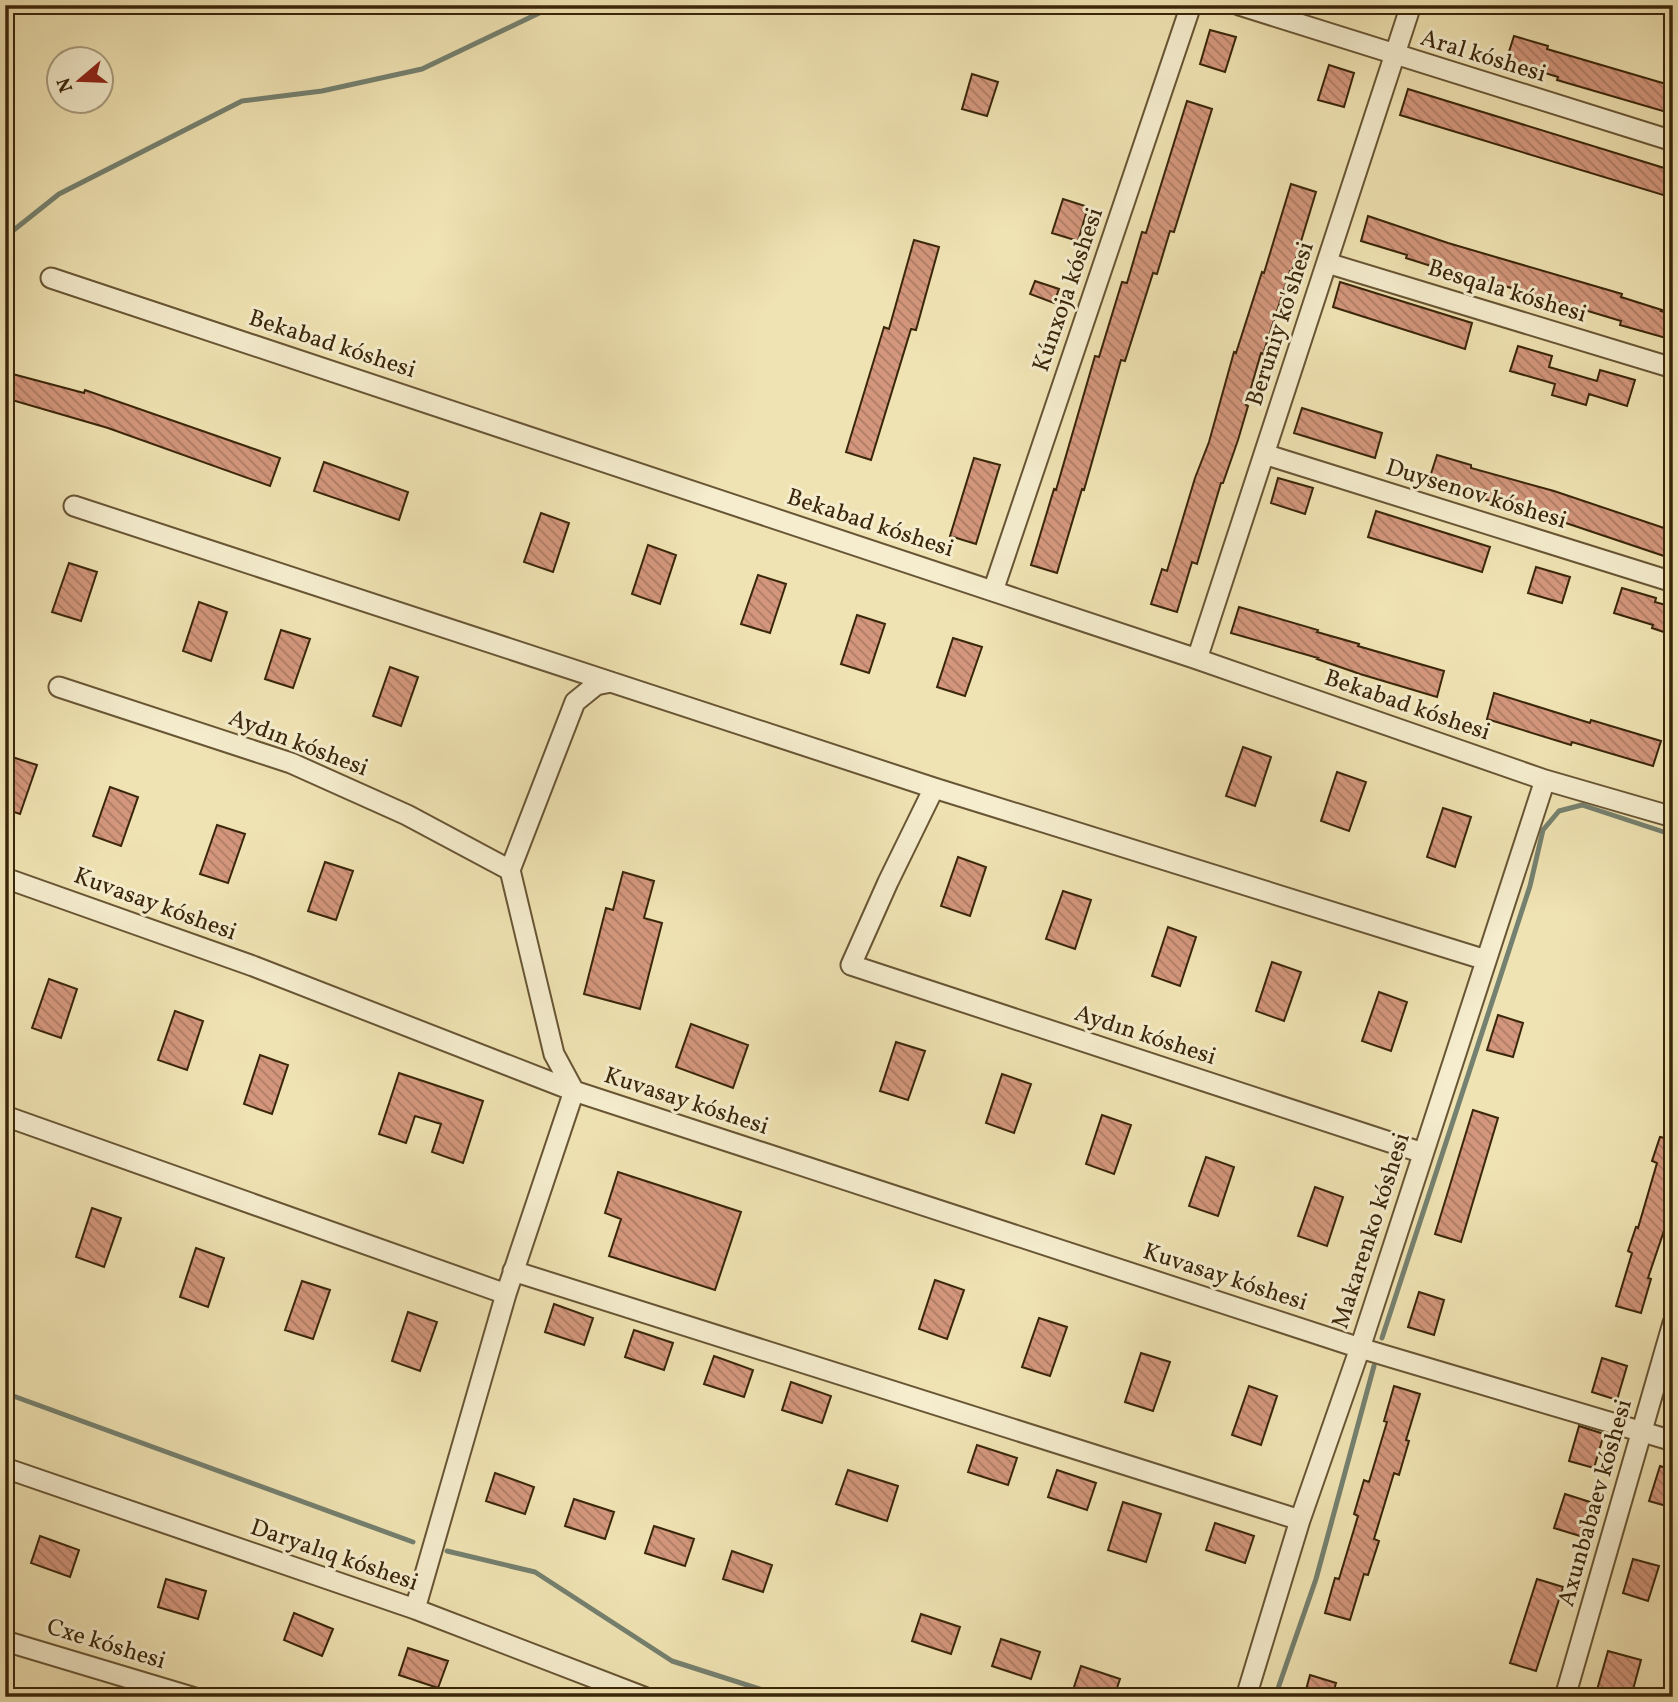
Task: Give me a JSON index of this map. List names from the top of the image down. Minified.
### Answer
{"streets":{"street":["Aral kóshesi","Kúnxoja kóshesi","Besqala kóshesi","Beruniy ko'shesi","Bekabad kóshesi","Duysenov kóshesi","Aydın kóshesi","Kuvasay kóshesi","Makarenko kóshesi","Axunbabaev kóshesi","Daryalıq kóshesi","Cxe kóshesi"]},"crossings":[["Aral kóshesi","Beruniy ko'shesi"],["Kúnxoja kóshesi","Bekabad kóshesi"],["Besqala kóshesi","Beruniy ko'shesi"],["Beruniy ko'shesi","Bekabad kóshesi"],["Beruniy ko'shesi","Duysenov kóshesi"],["Bekabad kóshesi","Makarenko kóshesi"],["Aydın kóshesi","Makarenko kóshesi"],["Kuvasay kóshesi","Makarenko kóshesi"],["Kuvasay kóshesi","Axunbabaev kóshesi"]],"north":"left"}
